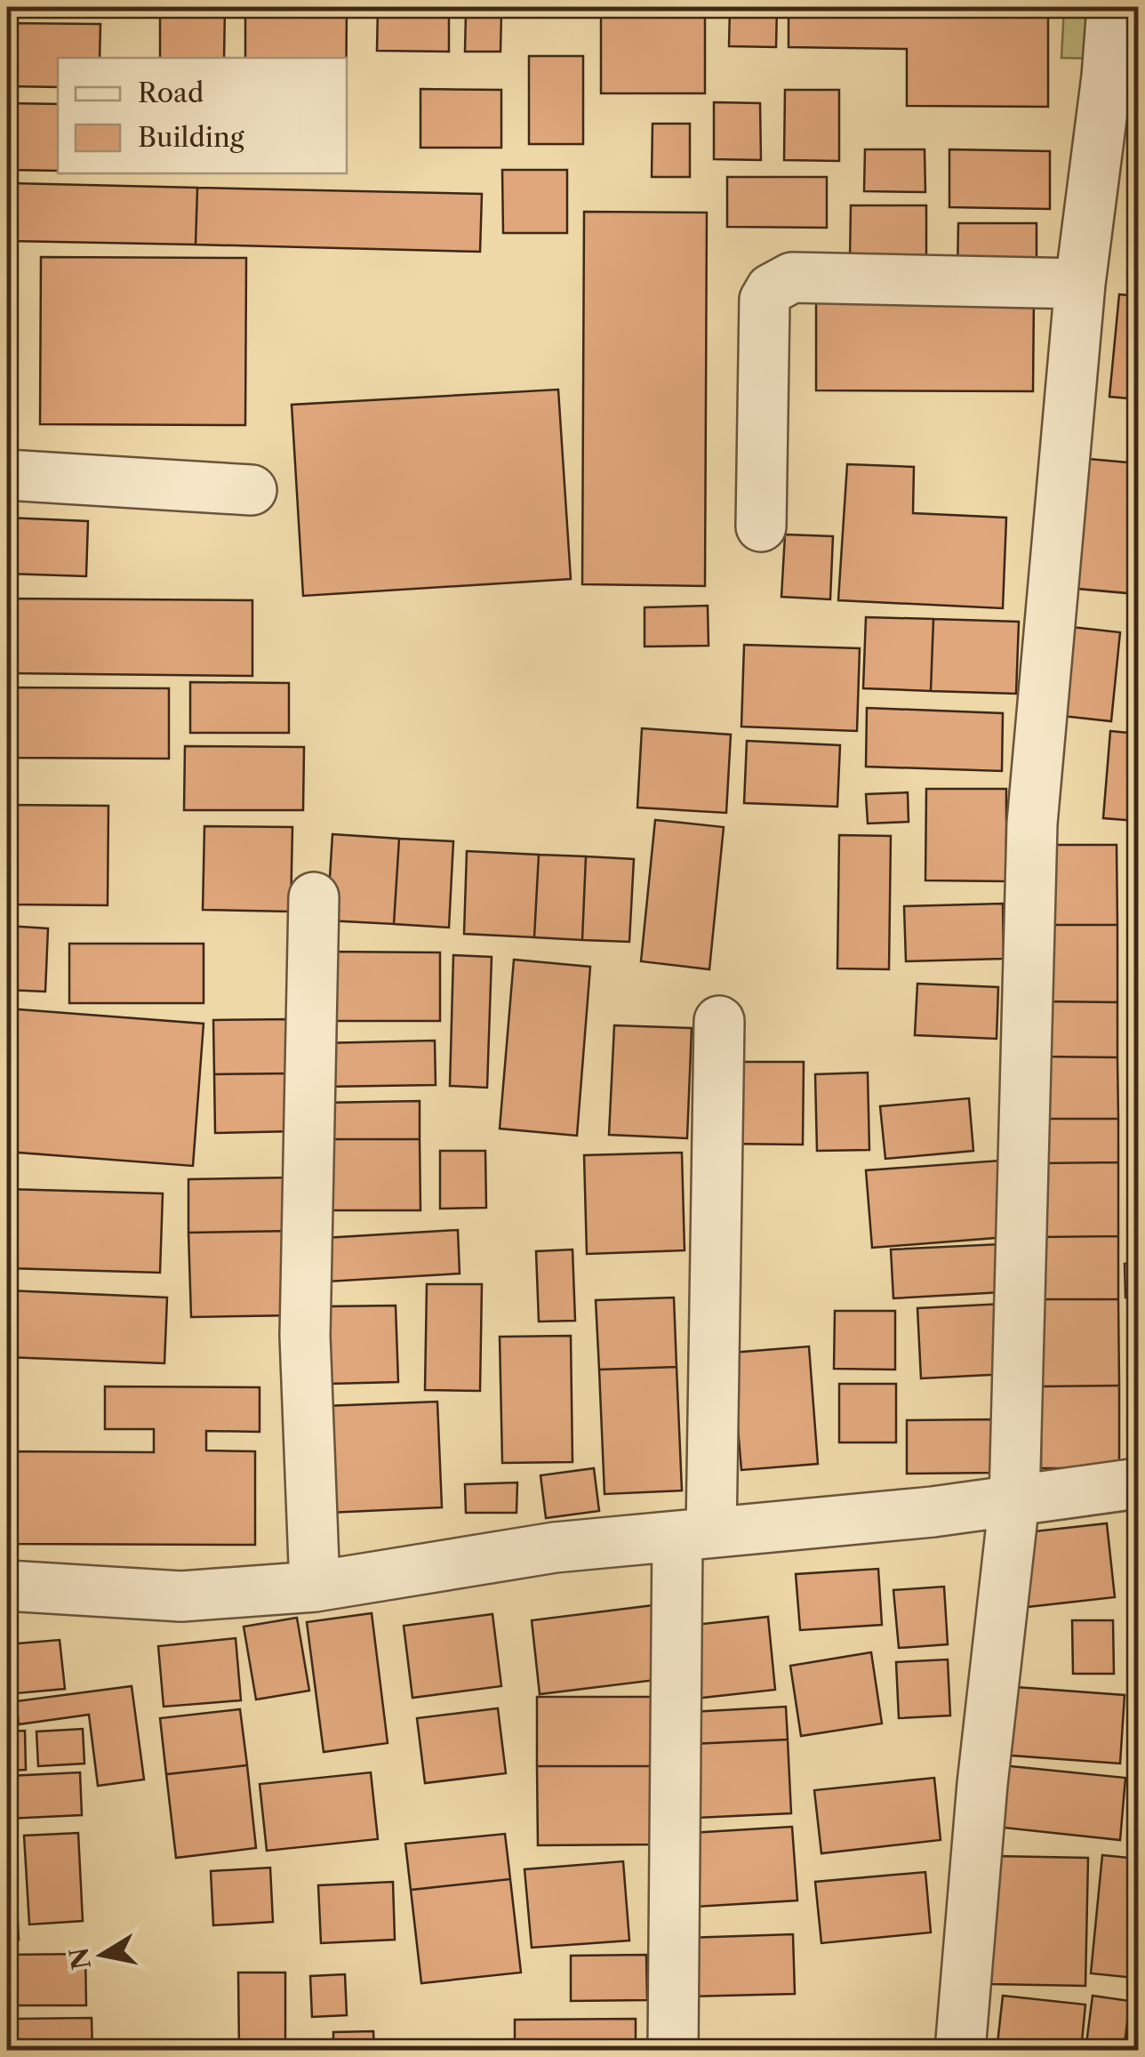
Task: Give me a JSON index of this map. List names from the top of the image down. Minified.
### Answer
{"legend":["Road","Building"],"north":"left"}
